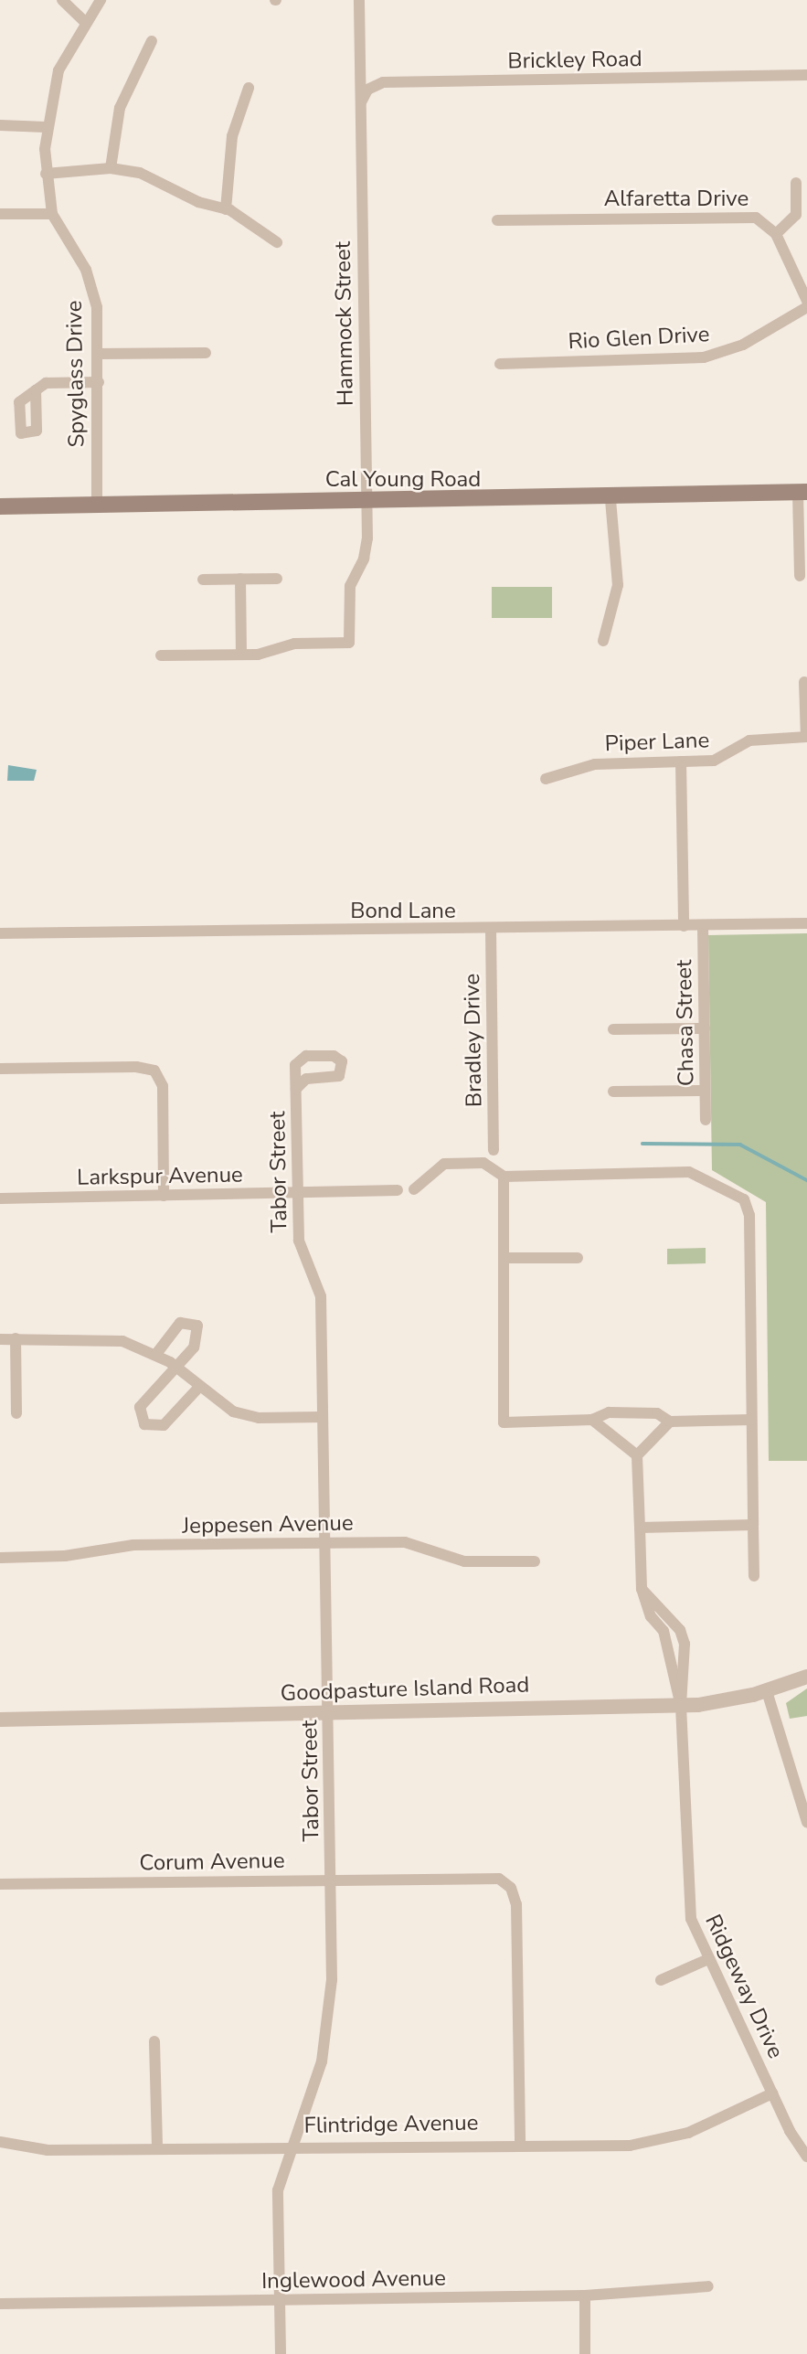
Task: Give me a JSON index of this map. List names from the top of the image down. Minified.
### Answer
{"streets":{"main road":["Cal Young Road"],"street":["Brickley Road","Alfaretta Drive","Hammock Street","Rio Glen Drive","Spyglass Drive","Piper Lane","Bond Lane","Chasa Street","Bradley Drive","Tabor Street","Larkspur Avenue","Jeppesen Avenue","Goodpasture Island Road","Corum Avenue","Ridgeway Drive","Flintridge Avenue","Inglewood Avenue"]},"crossings":[["Brickley Road","Hammock Street"],["Hammock Street","Cal Young Road"],["Spyglass Drive","Cal Young Road"],["Bond Lane","Chasa Street"],["Bond Lane","Bradley Drive"],["Tabor Street","Larkspur Avenue"],["Tabor Street","Jeppesen Avenue"],["Tabor Street","Goodpasture Island Road"],["Tabor Street","Corum Avenue"],["Tabor Street","Flintridge Avenue"],["Tabor Street","Inglewood Avenue"],["Goodpasture Island Road","Ridgeway Drive"],["Corum Avenue","Flintridge Avenue"],["Ridgeway Drive","Flintridge Avenue"]]}
